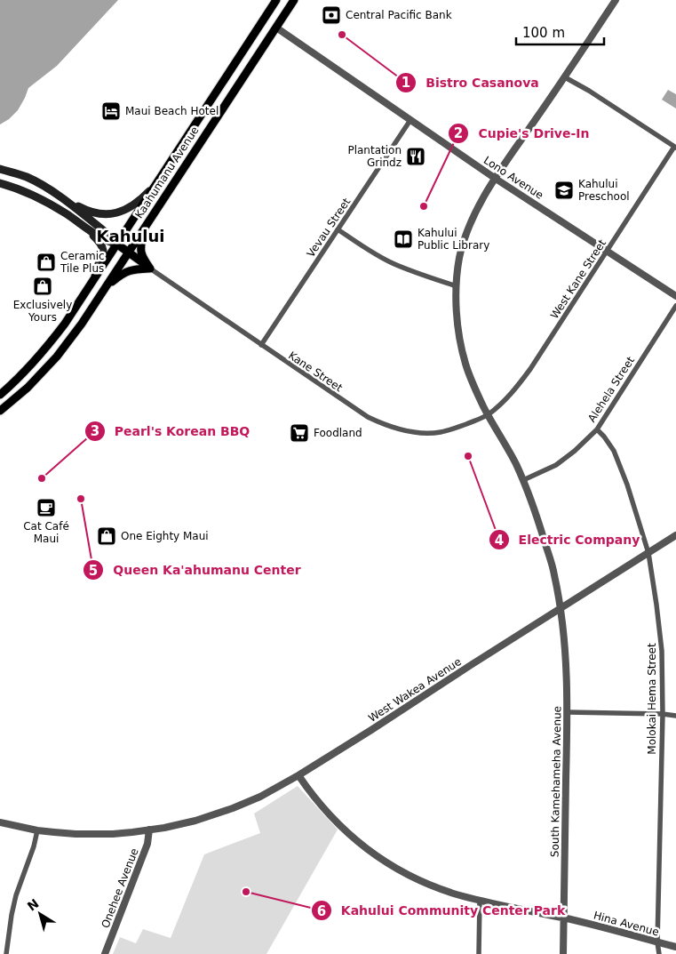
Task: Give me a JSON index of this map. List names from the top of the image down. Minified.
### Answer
{"streets":{"main road":["Kaahumanu Avenue"],"street":["Lono Avenue","Vevau Street","West Kane Street","Kane Street","Alehela Street","West Wakea Avenue","Molokai Hema Street","South Kamehameha Avenue","Onehee Avenue","Hina Avenue"]},"crossings":[["Kaahumanu Avenue","Lono Avenue"],["Lono Avenue","Vevau Street"],["Lono Avenue","West Kane Street"],["Lono Avenue","South Kamehameha Avenue"],["Vevau Street","Kane Street"],["West Kane Street","Kane Street"],["West Kane Street","South Kamehameha Avenue"],["Kane Street","South Kamehameha Avenue"],["Alehela Street","Molokai Hema Street"],["Alehela Street","South Kamehameha Avenue"],["West Wakea Avenue","Molokai Hema Street"],["West Wakea Avenue","South Kamehameha Avenue"],["West Wakea Avenue","Onehee Avenue"],["West Wakea Avenue","Hina Avenue"],["Molokai Hema Street","Hina Avenue"],["South Kamehameha Avenue","Hina Avenue"]],"districts":["Kahului"],"places":{"bank":["Central Pacific Bank"],"other":["Bistro Casanova","Cupie's Drive-In","Electric Company","Pearl's Korean BBQ","Queen Ka'ahumanu Center","Kahului Community Center Park"],"hotel":["Maui Beach Hotel"],"restaurant":["Plantation Grindz"],"school or university":["Kahului Preschool"],"library":["Kahului Public Library"],"shop":["Ceramic Tile Plus","Exclusively Yours","One Eighty Maui"],"supermarket":["Foodland"],"cafe":["Cat Café Maui"]},"scale_bar":"100 m","north":"top left"}
